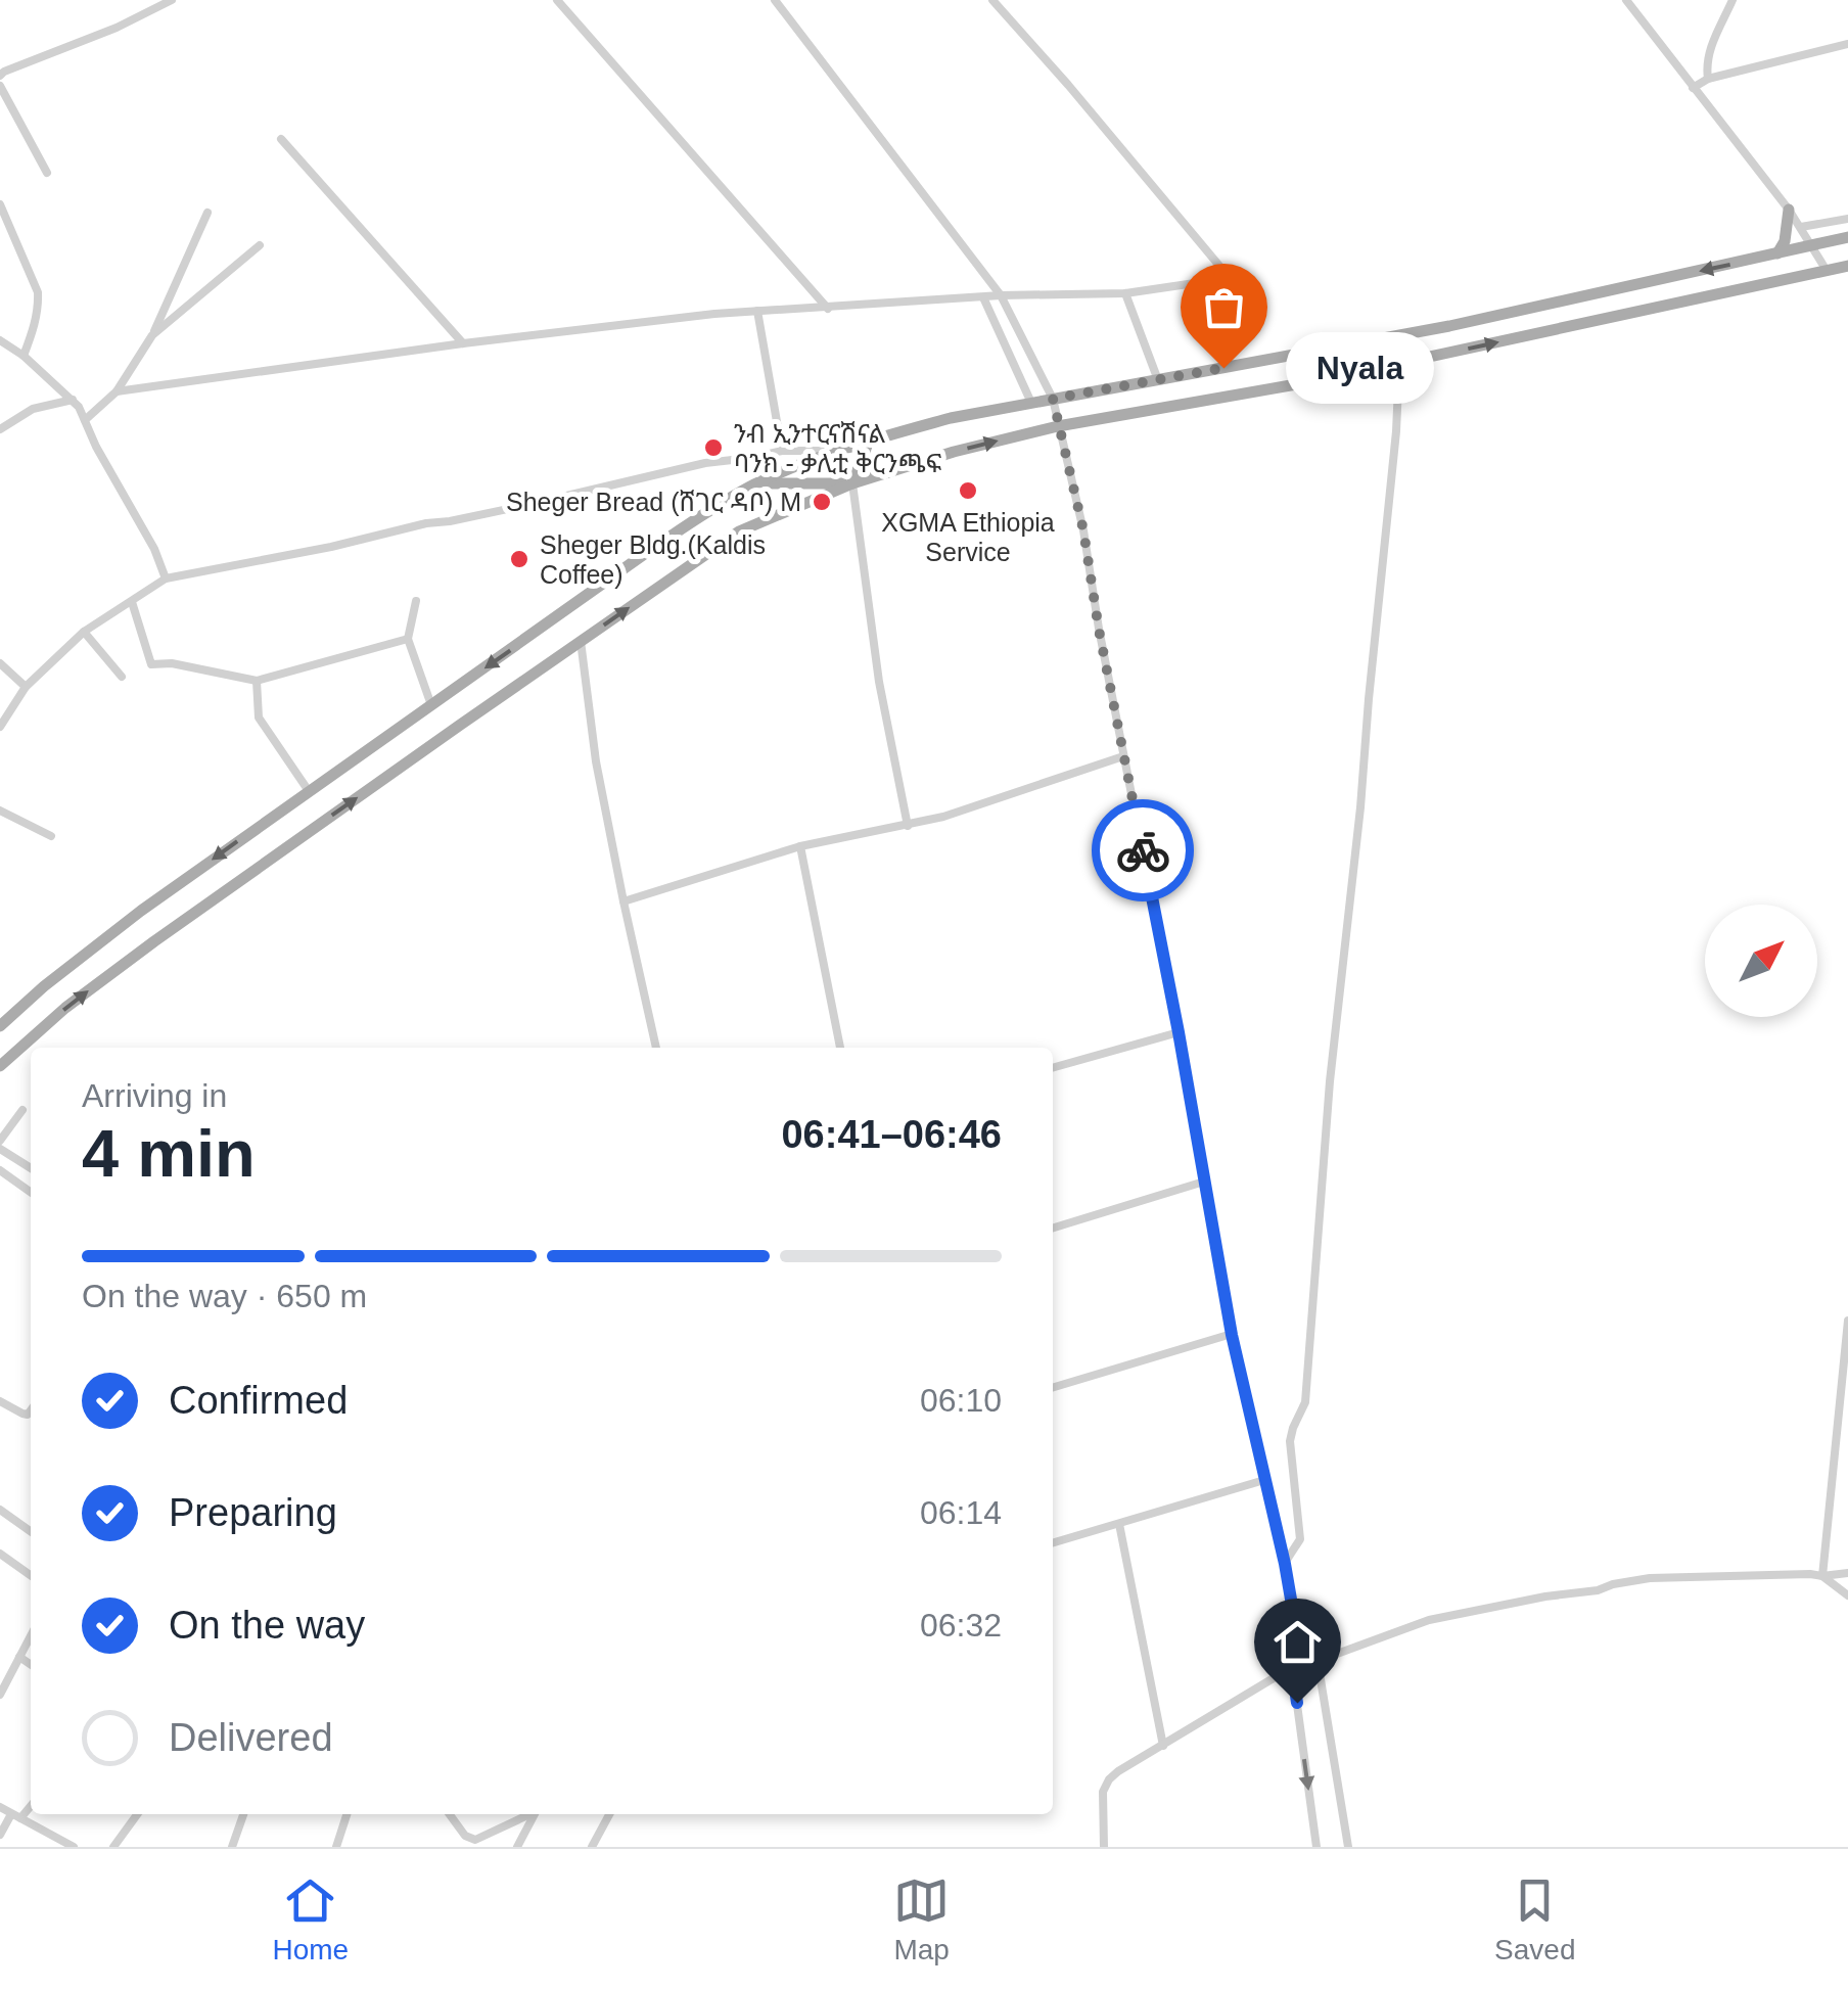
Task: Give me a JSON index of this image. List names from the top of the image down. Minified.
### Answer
{"places":["Nyala","ንብ ኢንተርናሽናል ባንክ - ቃሊቲ ቅርንጫፍ","XGMA Ethiopia Service","Sheger Bread (ሸገር ዳቦ) M","Sheger Bldg.(Kaldis Coffee)"],"north":"top right","page":{"bubble":"Nyala","heading":["4 min","Arriving in","06:41–06:46"],"bar":"On the way · 650 m","list":[["Confirmed","06:10"],["Preparing","06:14"],["On the way","06:32"],"Delivered"],"tabs":["Home","Map","Saved"]}}
